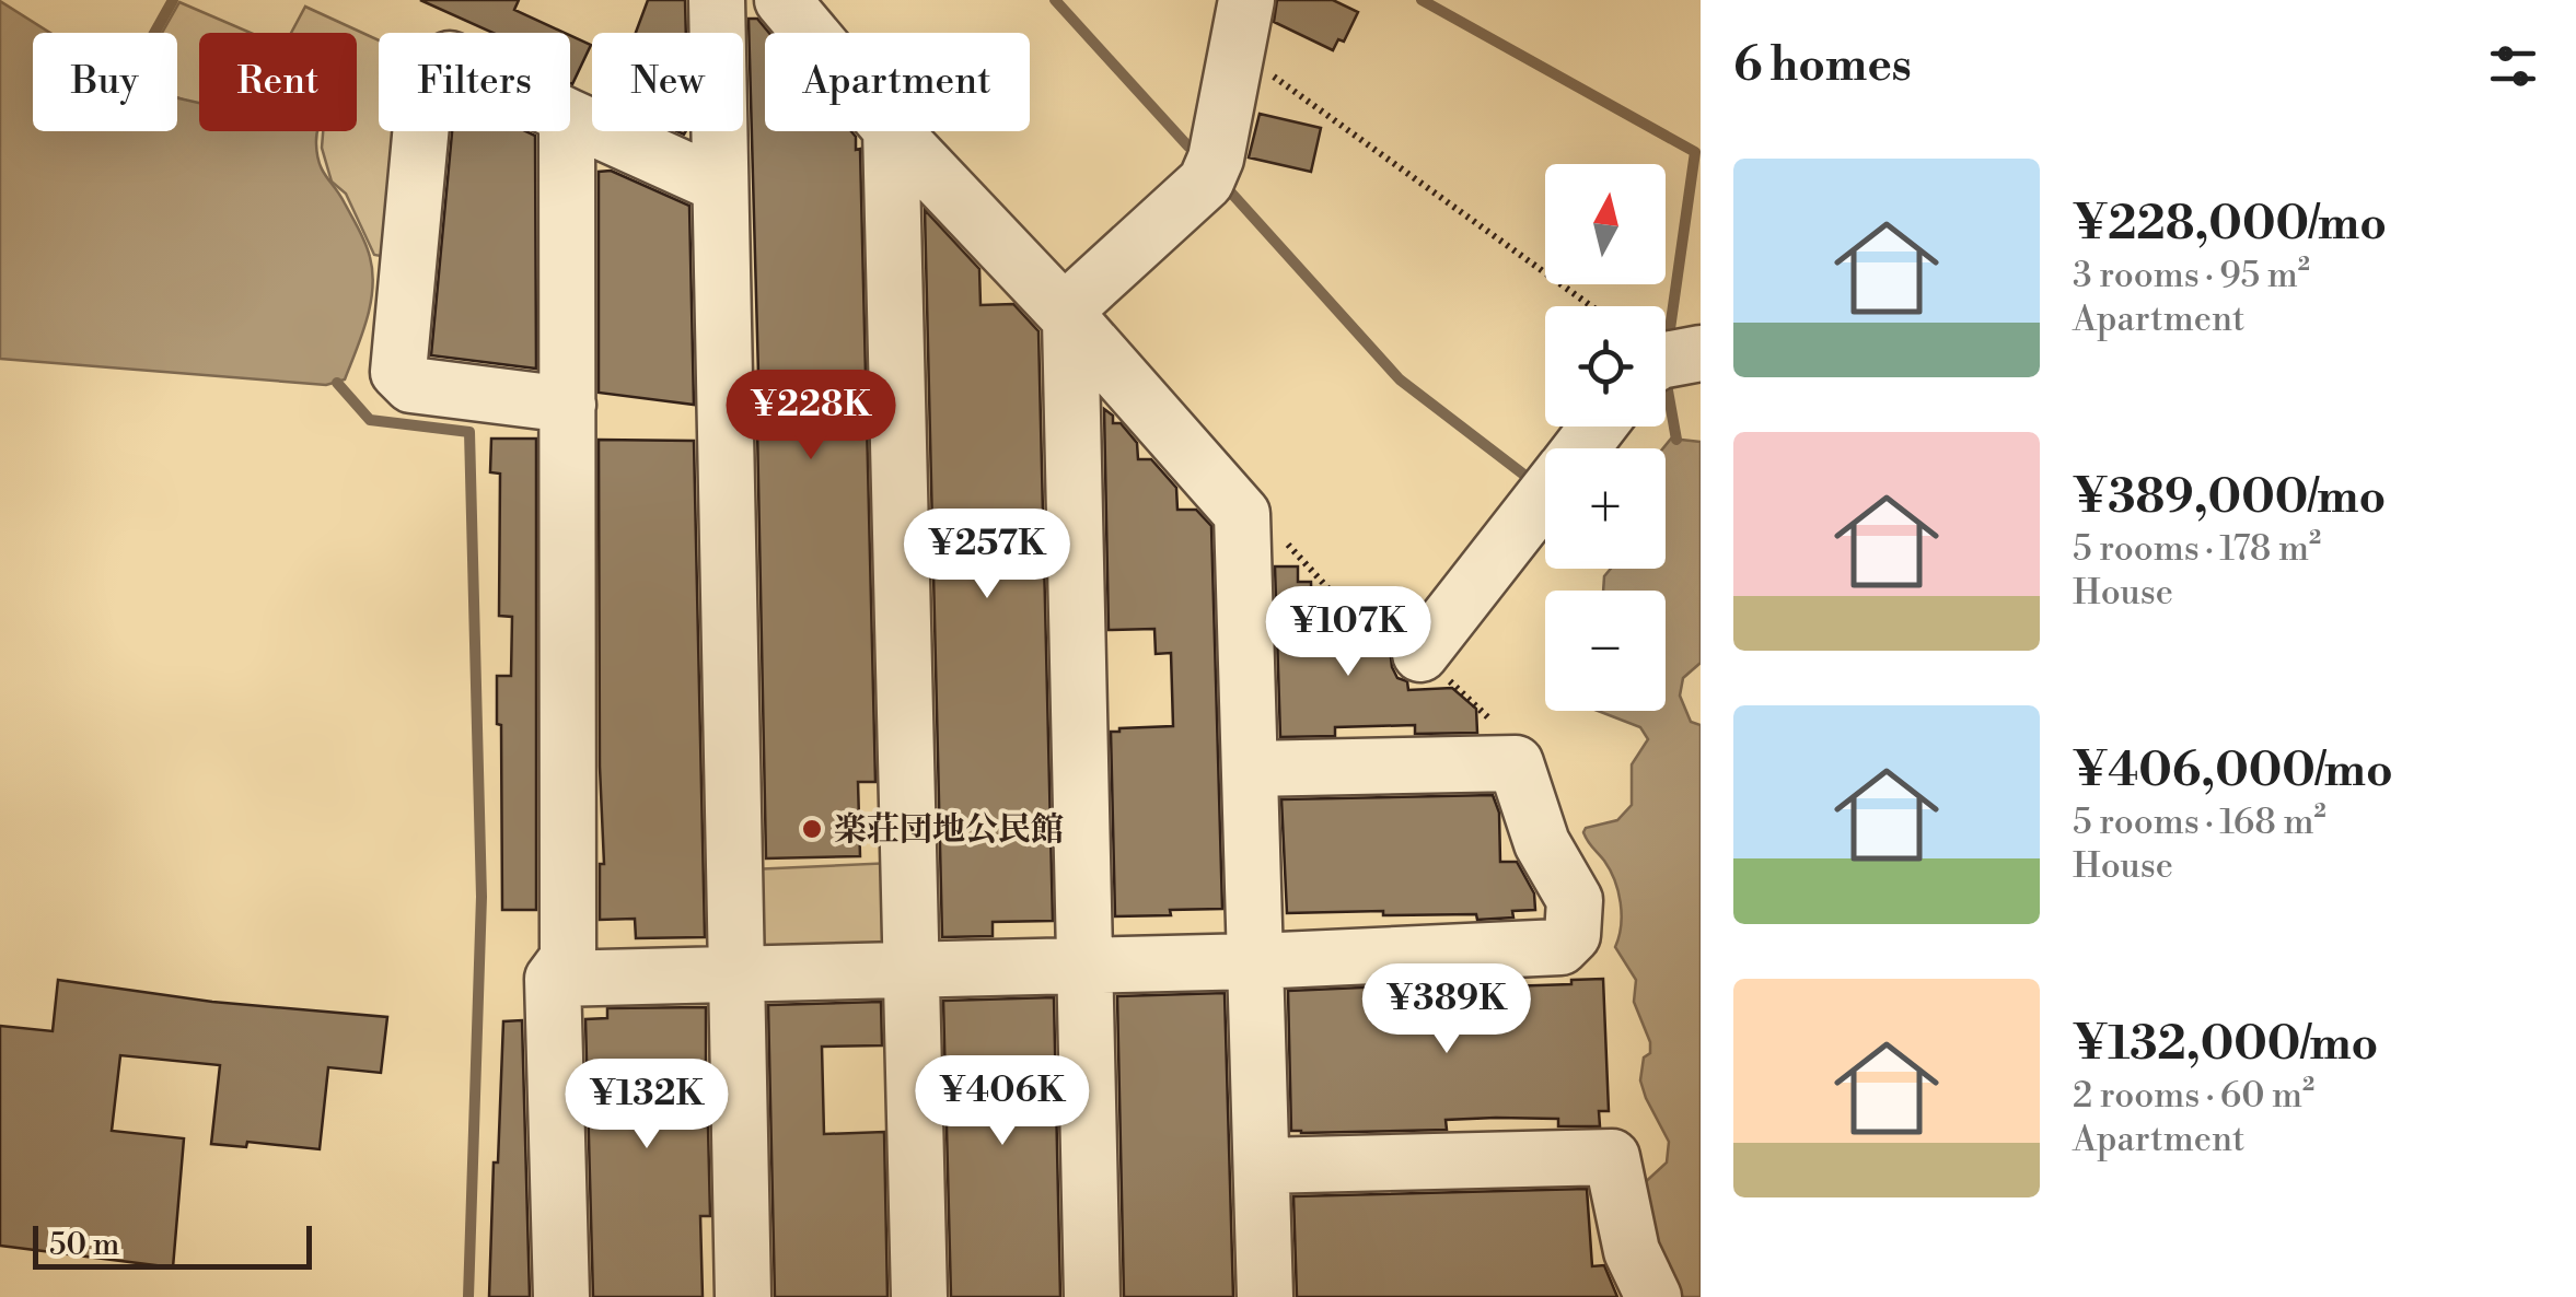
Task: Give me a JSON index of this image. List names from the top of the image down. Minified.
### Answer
{"places":["楽荘団地公民館"],"scale_bar":"50 m","north":"top","page":{"heading":"6 homes","chip":["Buy","Rent","Filters","New","Apartment"],"list":[{"name":"¥228,000/mo","note":"3 rooms · 95 m² · Apartment"},{"name":"¥389,000/mo","note":"5 rooms · 178 m² · House"},{"name":"¥406,000/mo","note":"5 rooms · 168 m² · House"},{"name":"¥132,000/mo","note":"2 rooms · 60 m² · Apartment"}],"map_buttons":["+","−"],"price":["¥228K","¥257K","¥107K","¥389K","¥406K","¥132K"],"scale":"50 m"}}
